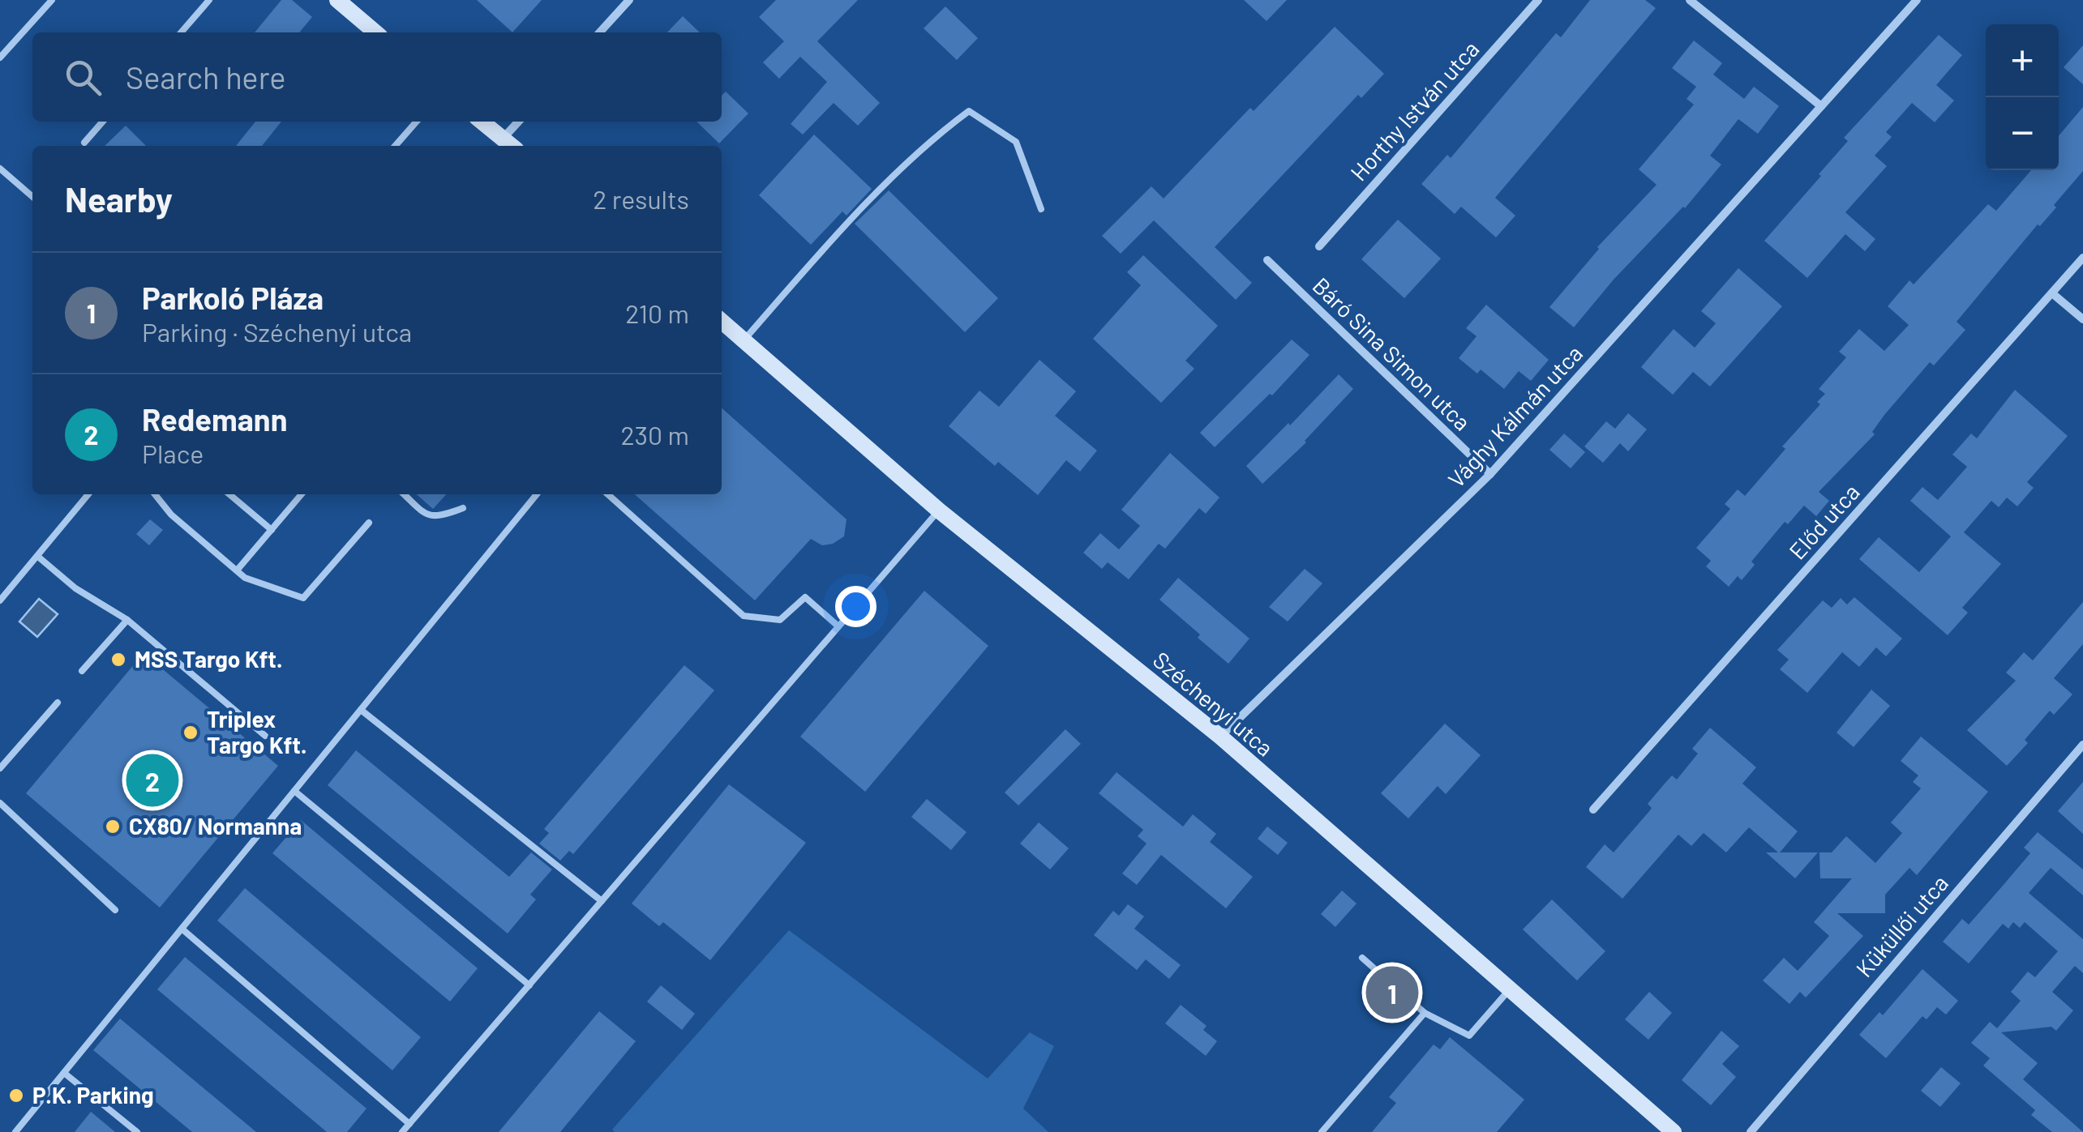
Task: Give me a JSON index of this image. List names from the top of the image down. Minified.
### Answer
{"streets":{"street":["Horthy István utca","Báró Sina Simon utca","Vághy Kálmán utca","Előd utca","Széchenyi utca","Küküllői utca"]},"crossings":[["Báró Sina Simon utca","Vághy Kálmán utca"],["Vághy Kálmán utca","Széchenyi utca"]],"places":["MSS Targo Kft.","Triplex Targo Kft.","CX80/ Normanna","P.K. Parking"],"page":{"map_buttons":["+","−"],"search":"Search here","heading":["Nearby","2 results"],"list":[{"mark":"1","name":"Parkoló Pláza","note":"Parking · Széchenyi utca","value":"210 m"},{"mark":"2","name":"Redemann","note":"Place","value":"230 m"}],"pins":["2","1"]}}
